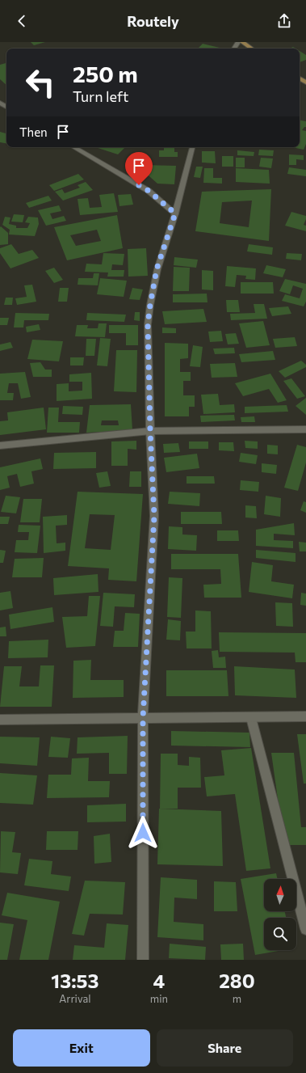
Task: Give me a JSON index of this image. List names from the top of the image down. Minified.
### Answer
{"north":"top","page":{"header":"Routely","turn":["250 m","Turn left"],"then":"Then","eta":["13:53","Arrival","4","min","280","m"],"buttons":["Exit","Share"]}}
